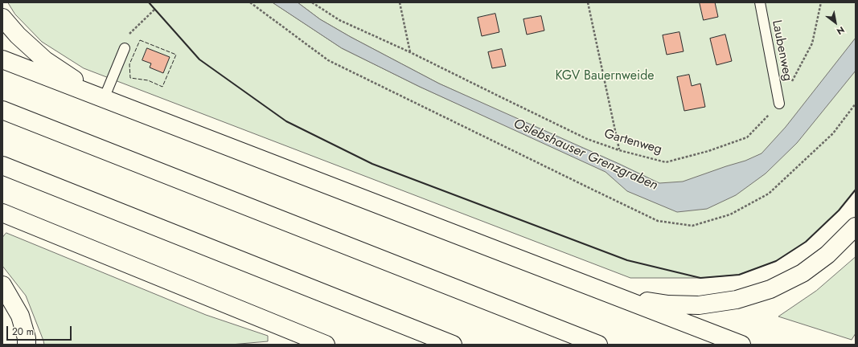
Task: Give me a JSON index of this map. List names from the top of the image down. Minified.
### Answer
{"streets":{"lane":["Laubenweg"],"path":["Gartenweg"]},"crossings":[["Laubenweg","Gartenweg"]],"water":["Oslebshauser Grenzgraben"],"parks":["KGV Bauernweide"],"scale_bar":"20 m","north":"bottom right"}
